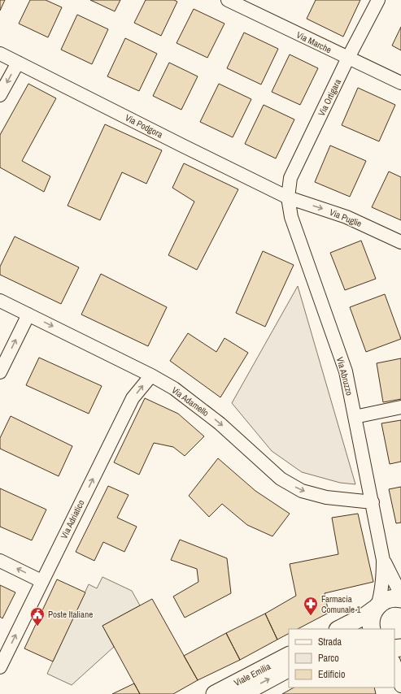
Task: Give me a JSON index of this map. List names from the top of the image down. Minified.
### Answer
{"streets":{"street":["Via Marche","Via Ortigara","Via Podgora","Via Puglie","Via Abruzzo","Via Adamello","Via Adriatico","Viale Emilia"]},"crossings":[["Via Marche","Via Ortigara"],["Via Ortigara","Via Podgora"],["Via Ortigara","Via Puglie"],["Via Ortigara","Via Abruzzo"],["Via Podgora","Via Puglie"],["Via Podgora","Via Abruzzo"],["Via Puglie","Via Abruzzo"],["Via Abruzzo","Via Adamello"],["Via Adamello","Via Adriatico"]],"one_way":["Via Puglie","Via Adamello","Via Adriatico"],"places":{"pharmacy":["Farmacia Comunale 1"],"public building":["Poste Italiane"]},"legend":["Strada","Parco","Edificio"]}
